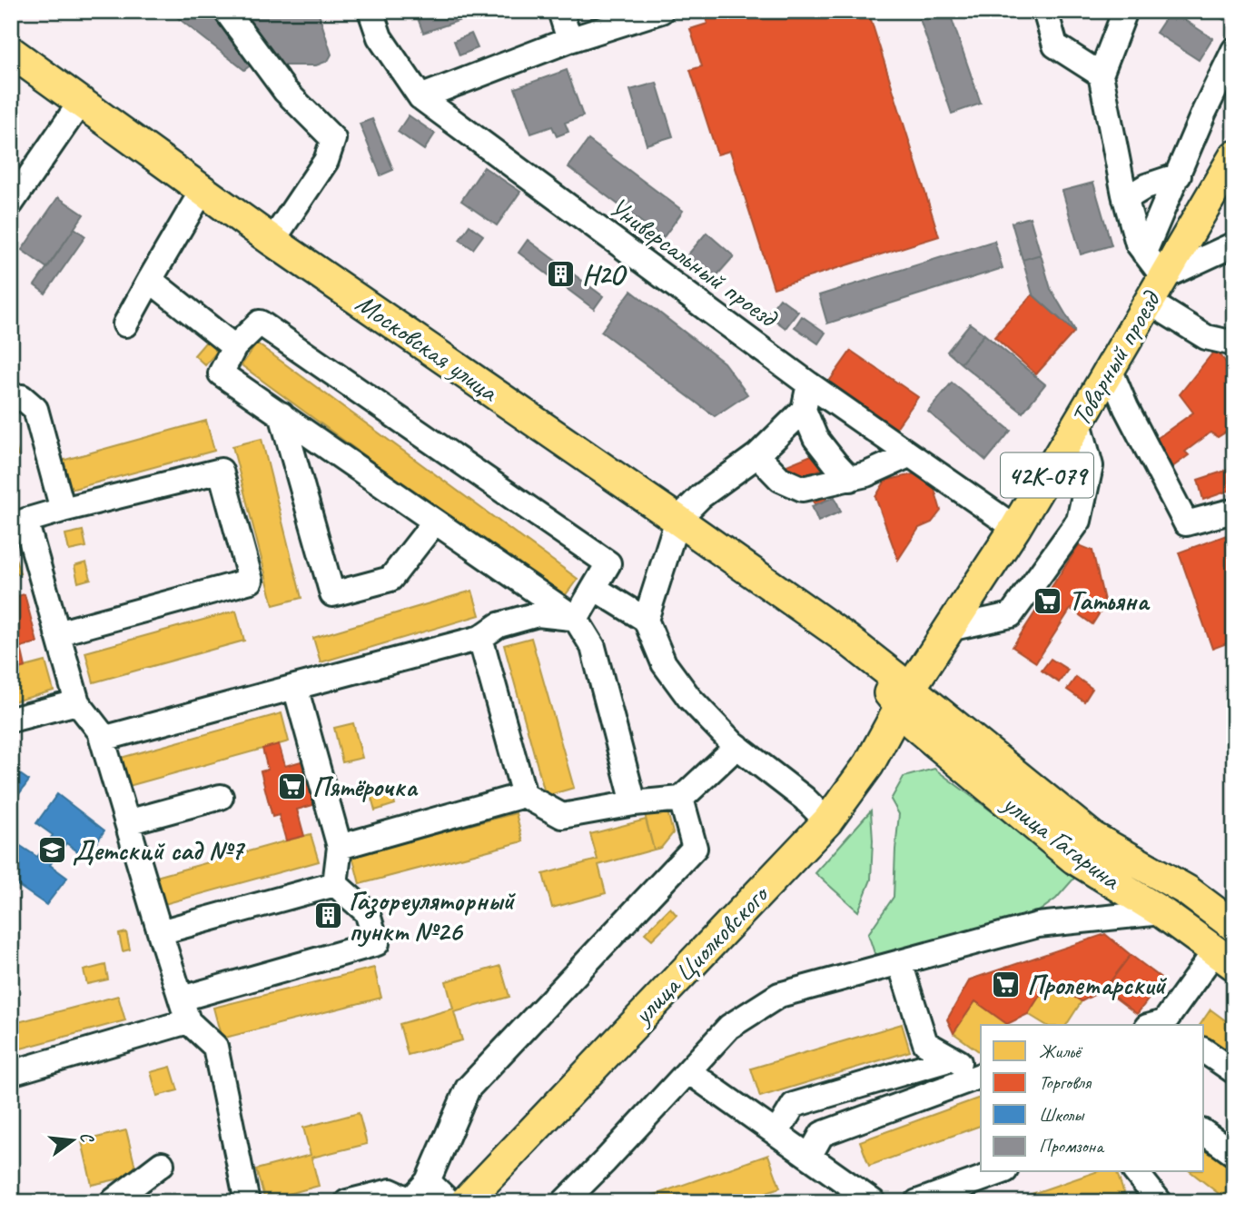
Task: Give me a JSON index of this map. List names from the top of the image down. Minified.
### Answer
{"streets":{"main road":["Московская улица","Товарный проезд","42К-079","улица Гагарина","улица Циолковского"],"street":["Универсальный проезд"]},"crossings":[["Универсальный проезд","Товарный проезд"],["Московская улица","Товарный проезд"],["Московская улица","улица Гагарина"],["Московская улица","улица Циолковского"],["Товарный проезд","улица Гагарина"],["Товарный проезд","улица Циолковского"],["улица Гагарина","улица Циолковского"]],"places":{"building":["Н2О","Газореуляторный пункт №26"],"supermarket":["Татьяна","Пятёрочка","Пролетарский"],"school or university":["Детский сад №7"]},"legend":["Жильё","Торговля","Школы","Промзона"],"north":"right"}
